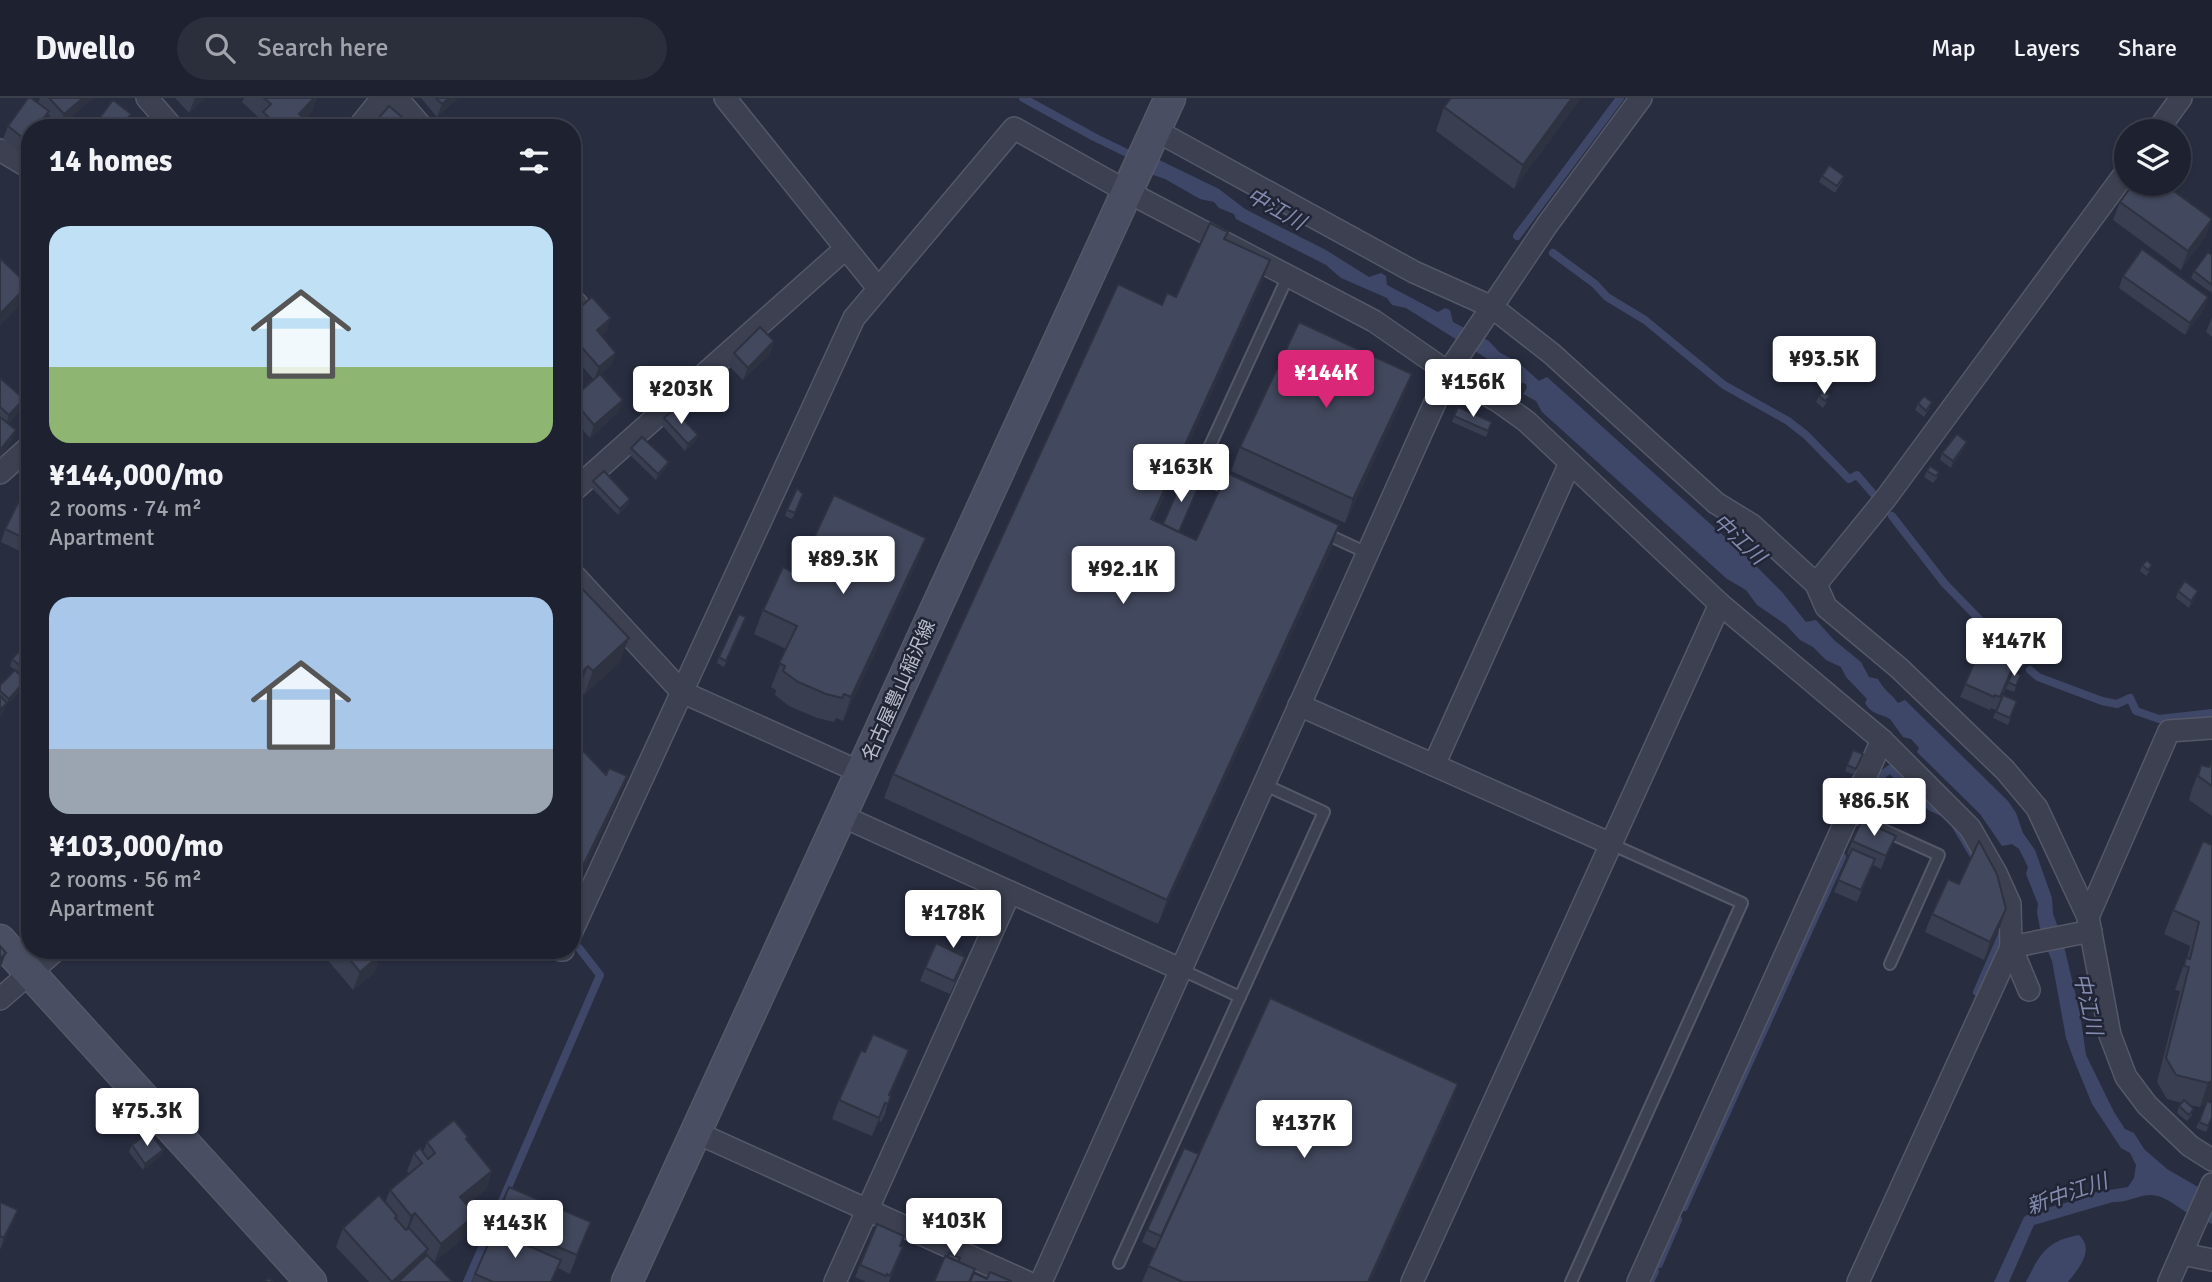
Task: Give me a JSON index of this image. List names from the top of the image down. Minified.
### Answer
{"streets":{"main road":["名古屋豊山稲沢線"]},"water":["中江川","新中江川"],"page":{"header":"Dwello","search":"Search here","nav":["Map","Layers","Share"],"heading":"14 homes","list":[{"name":"¥144,000/mo","note":"2 rooms · 74 m² · Apartment"},{"name":"¥103,000/mo","note":"2 rooms · 56 m² · Apartment"}],"price":["¥93.5K","¥144K","¥156K","¥203K","¥163K","¥89.3K","¥92.1K","¥147K","¥86.5K","¥178K","¥75.3K","¥137K","¥103K","¥143K"]}}
